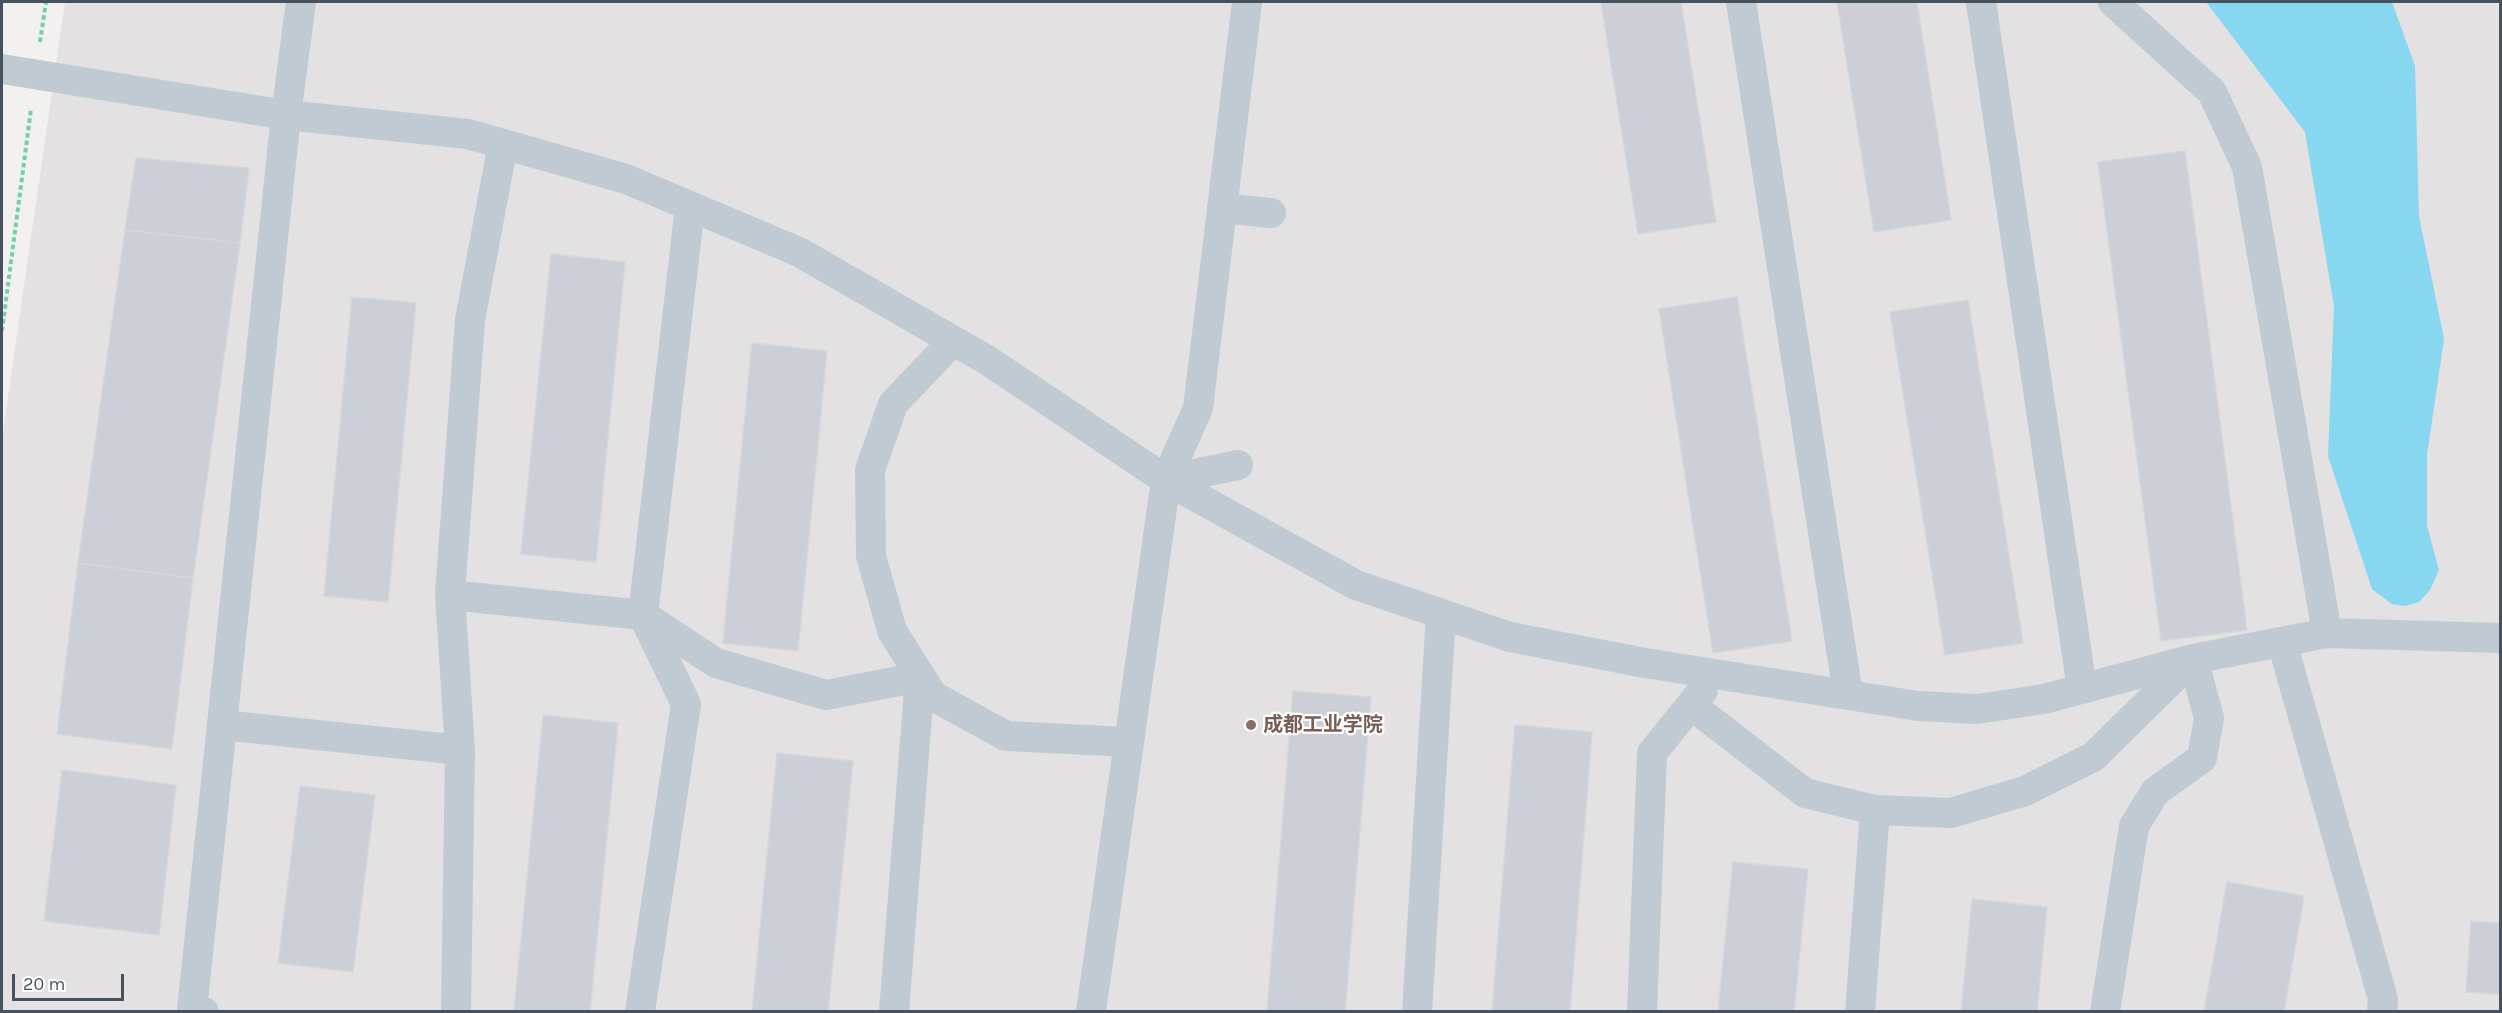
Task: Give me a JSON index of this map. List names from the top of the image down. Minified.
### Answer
{"places":["成都工业学院"],"scale_bar":"20 m"}
